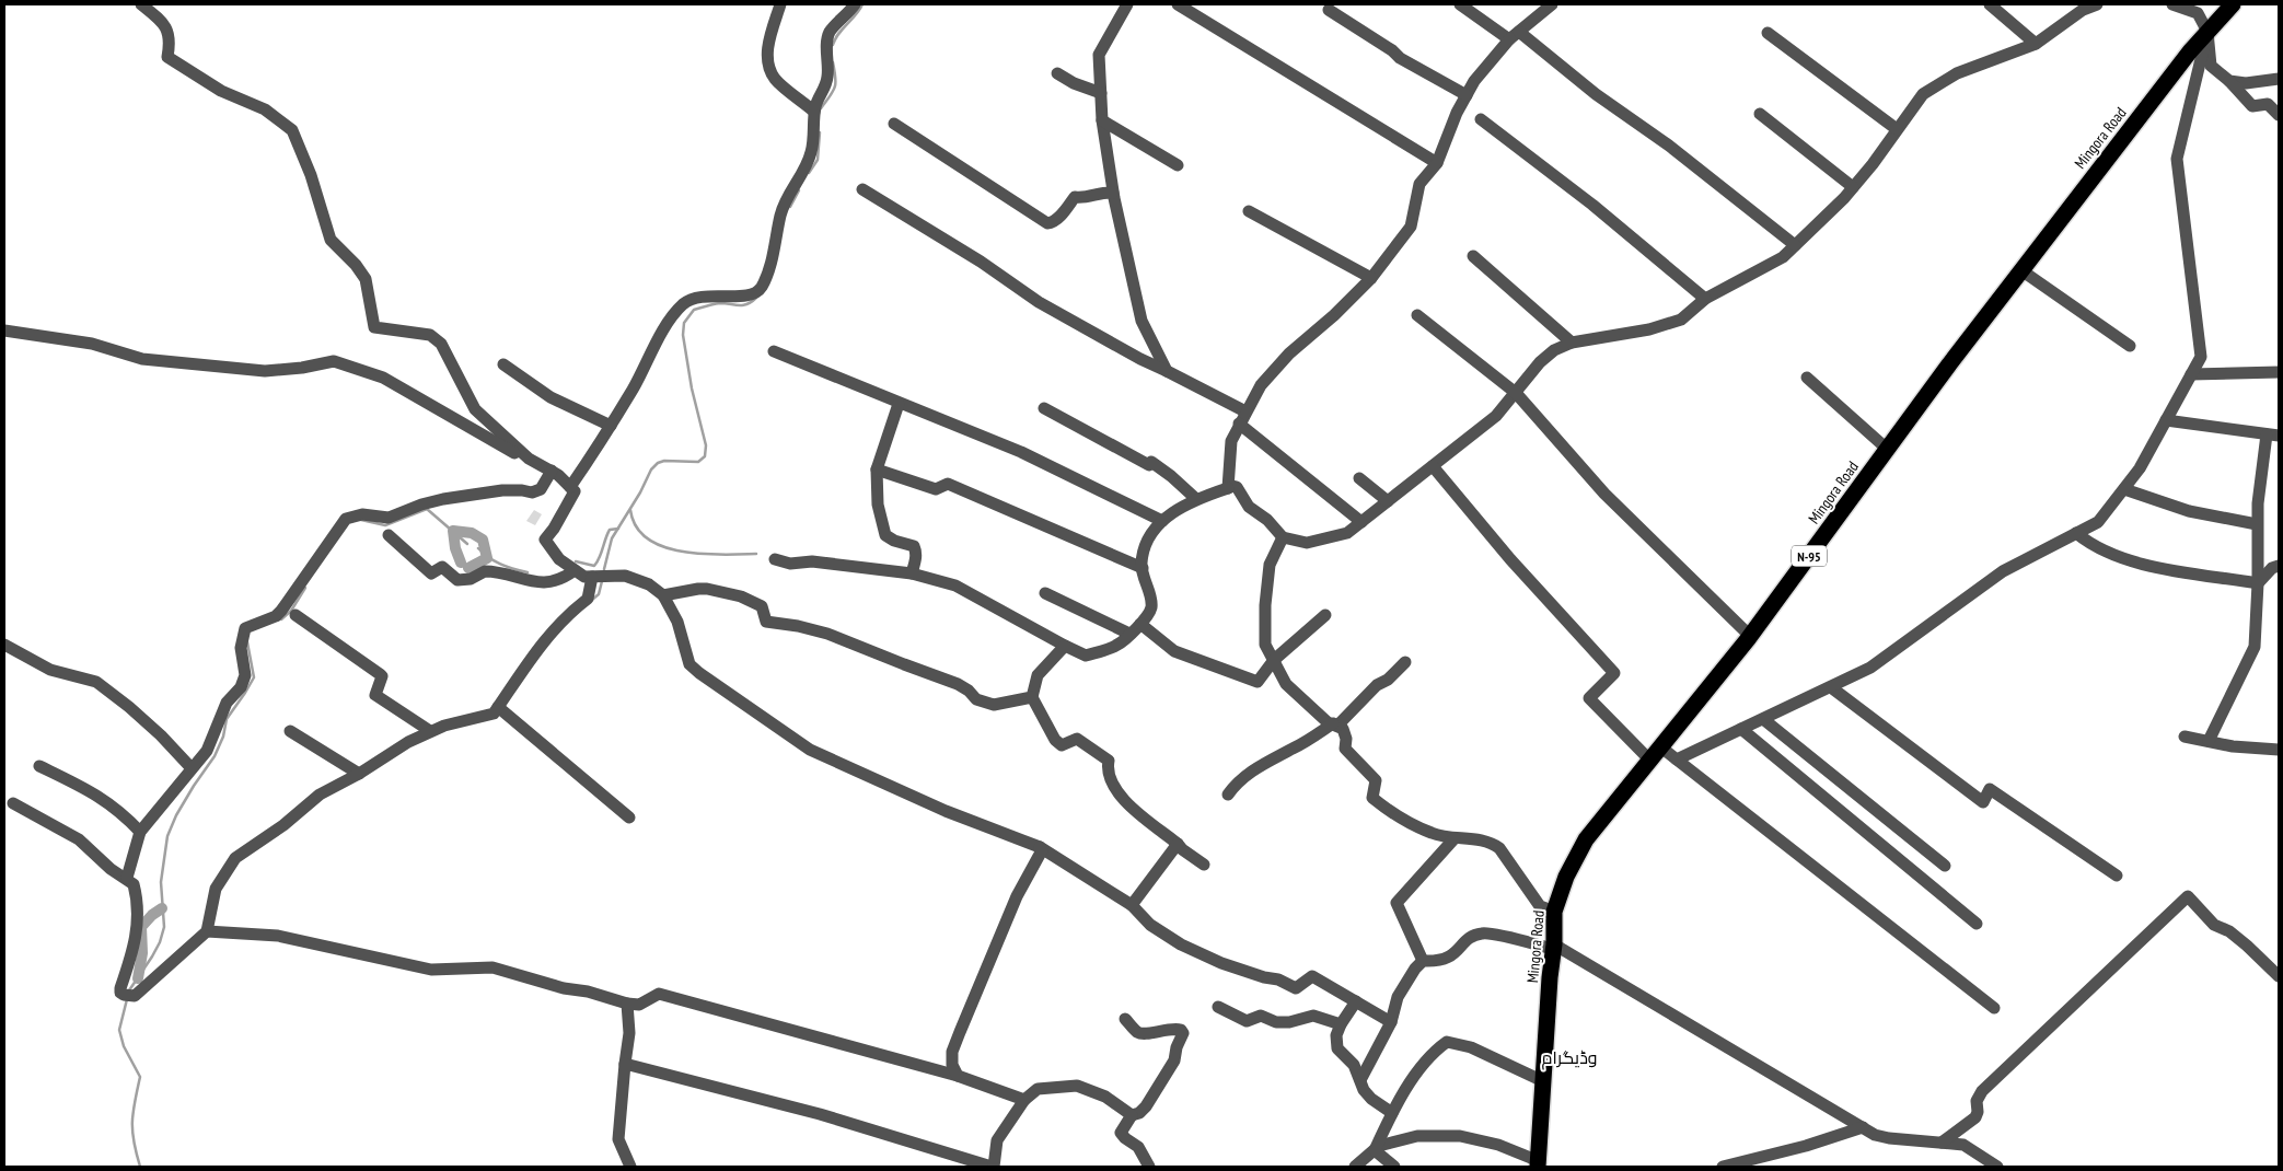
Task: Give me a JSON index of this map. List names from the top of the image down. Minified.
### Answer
{"streets":{"highway":["Mingora Road","N-95"]},"districts":["وڈیگرام"]}
